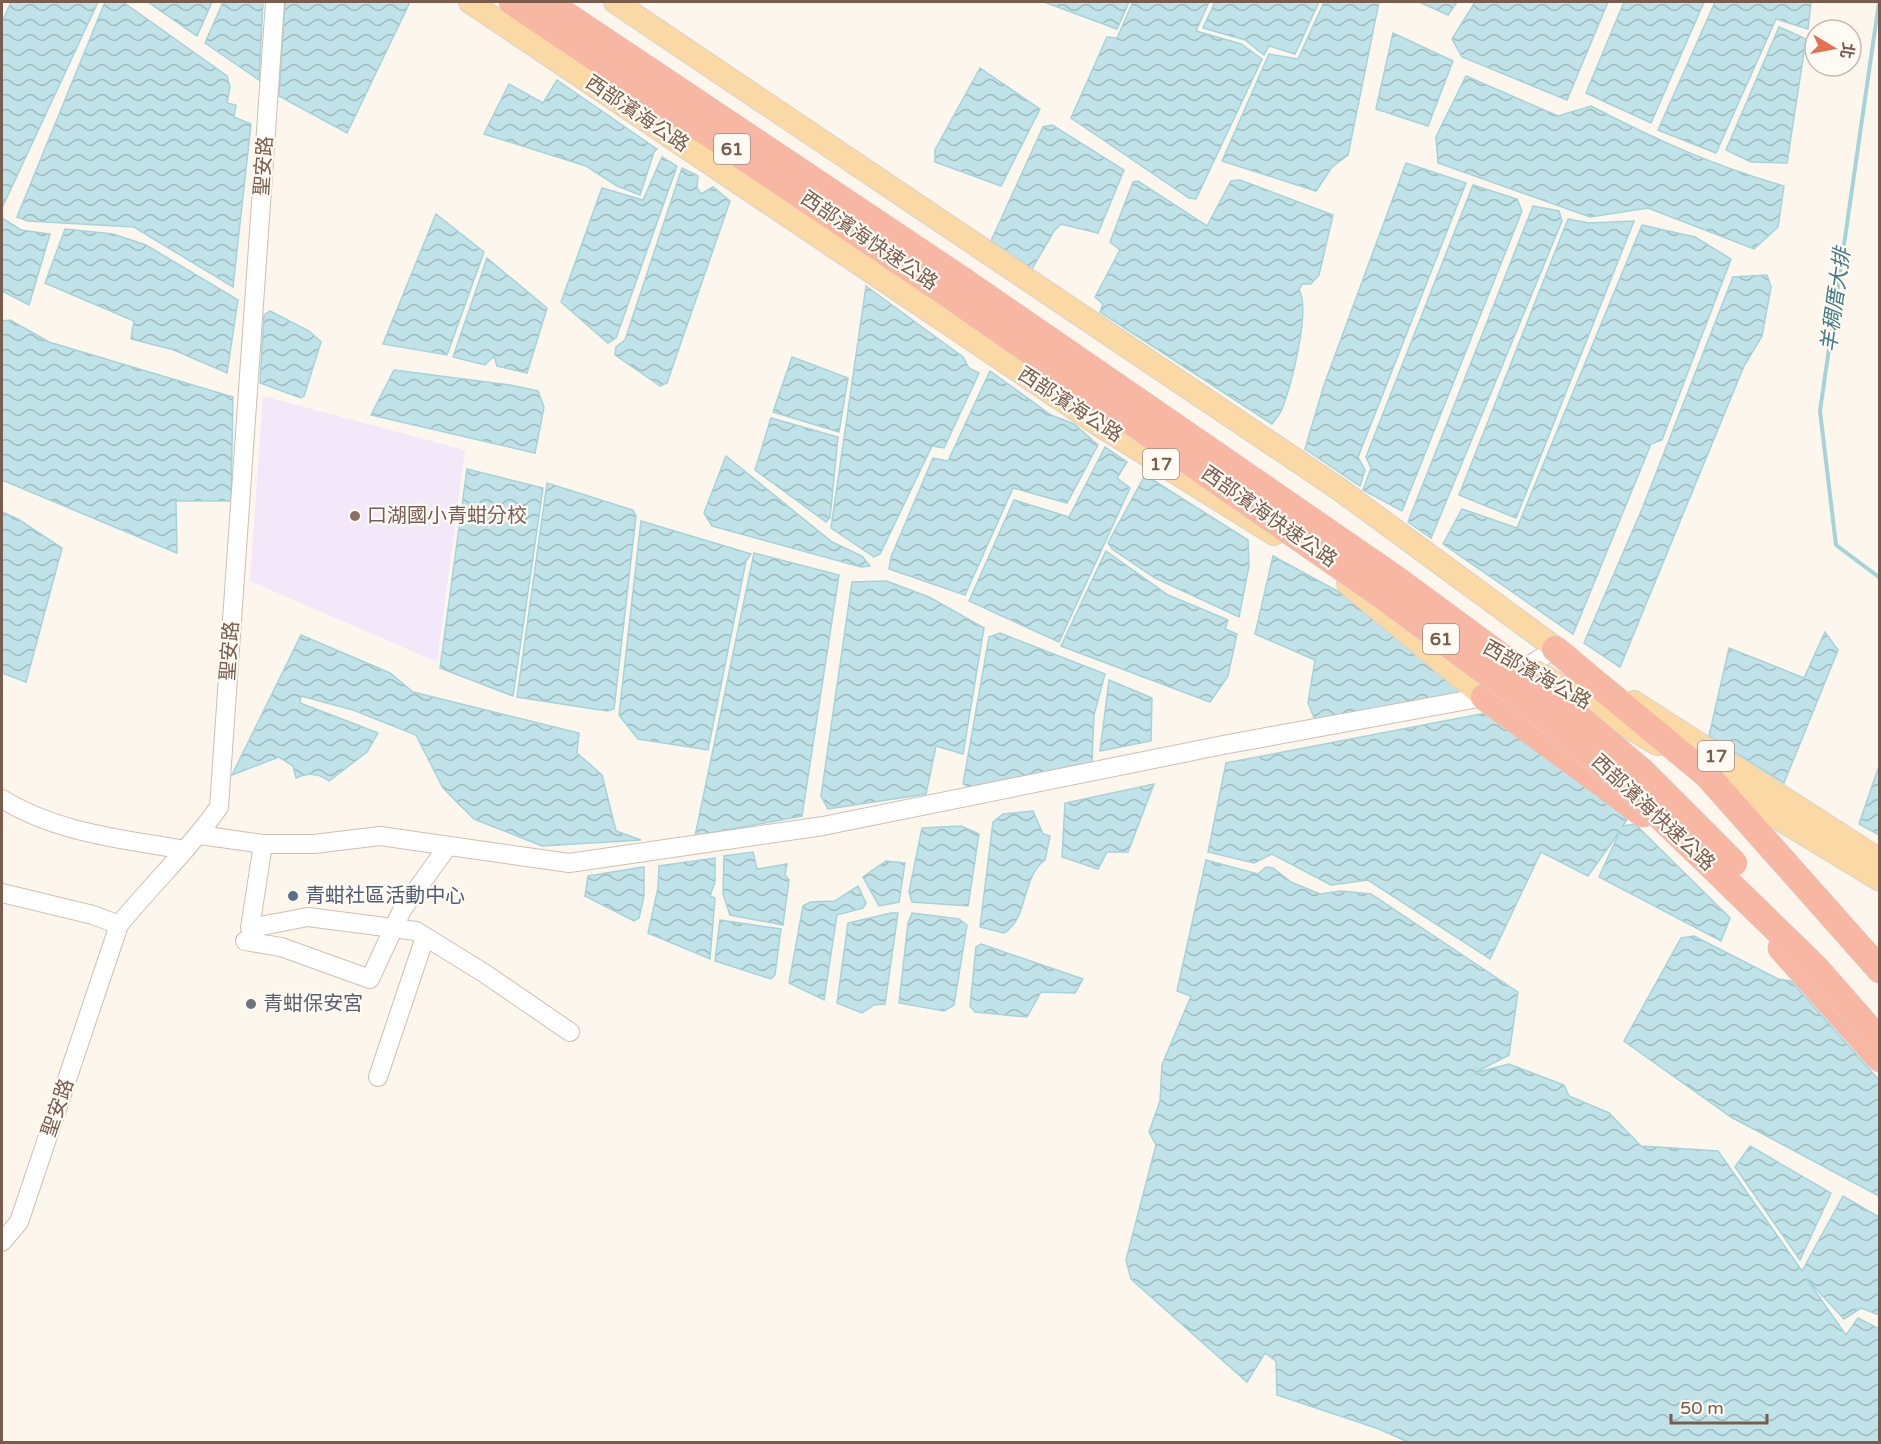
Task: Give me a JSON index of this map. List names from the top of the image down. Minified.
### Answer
{"streets":{"highway":["61","西部濱海快速公路"],"main road":["西部濱海公路","17"],"street":["聖安路"]},"water":["羊稠厝大排"],"places":["口湖國小青蚶分校","青蚶社區活動中心","青蚶保安宮"],"scale_bar":"50 m","north":"right"}
